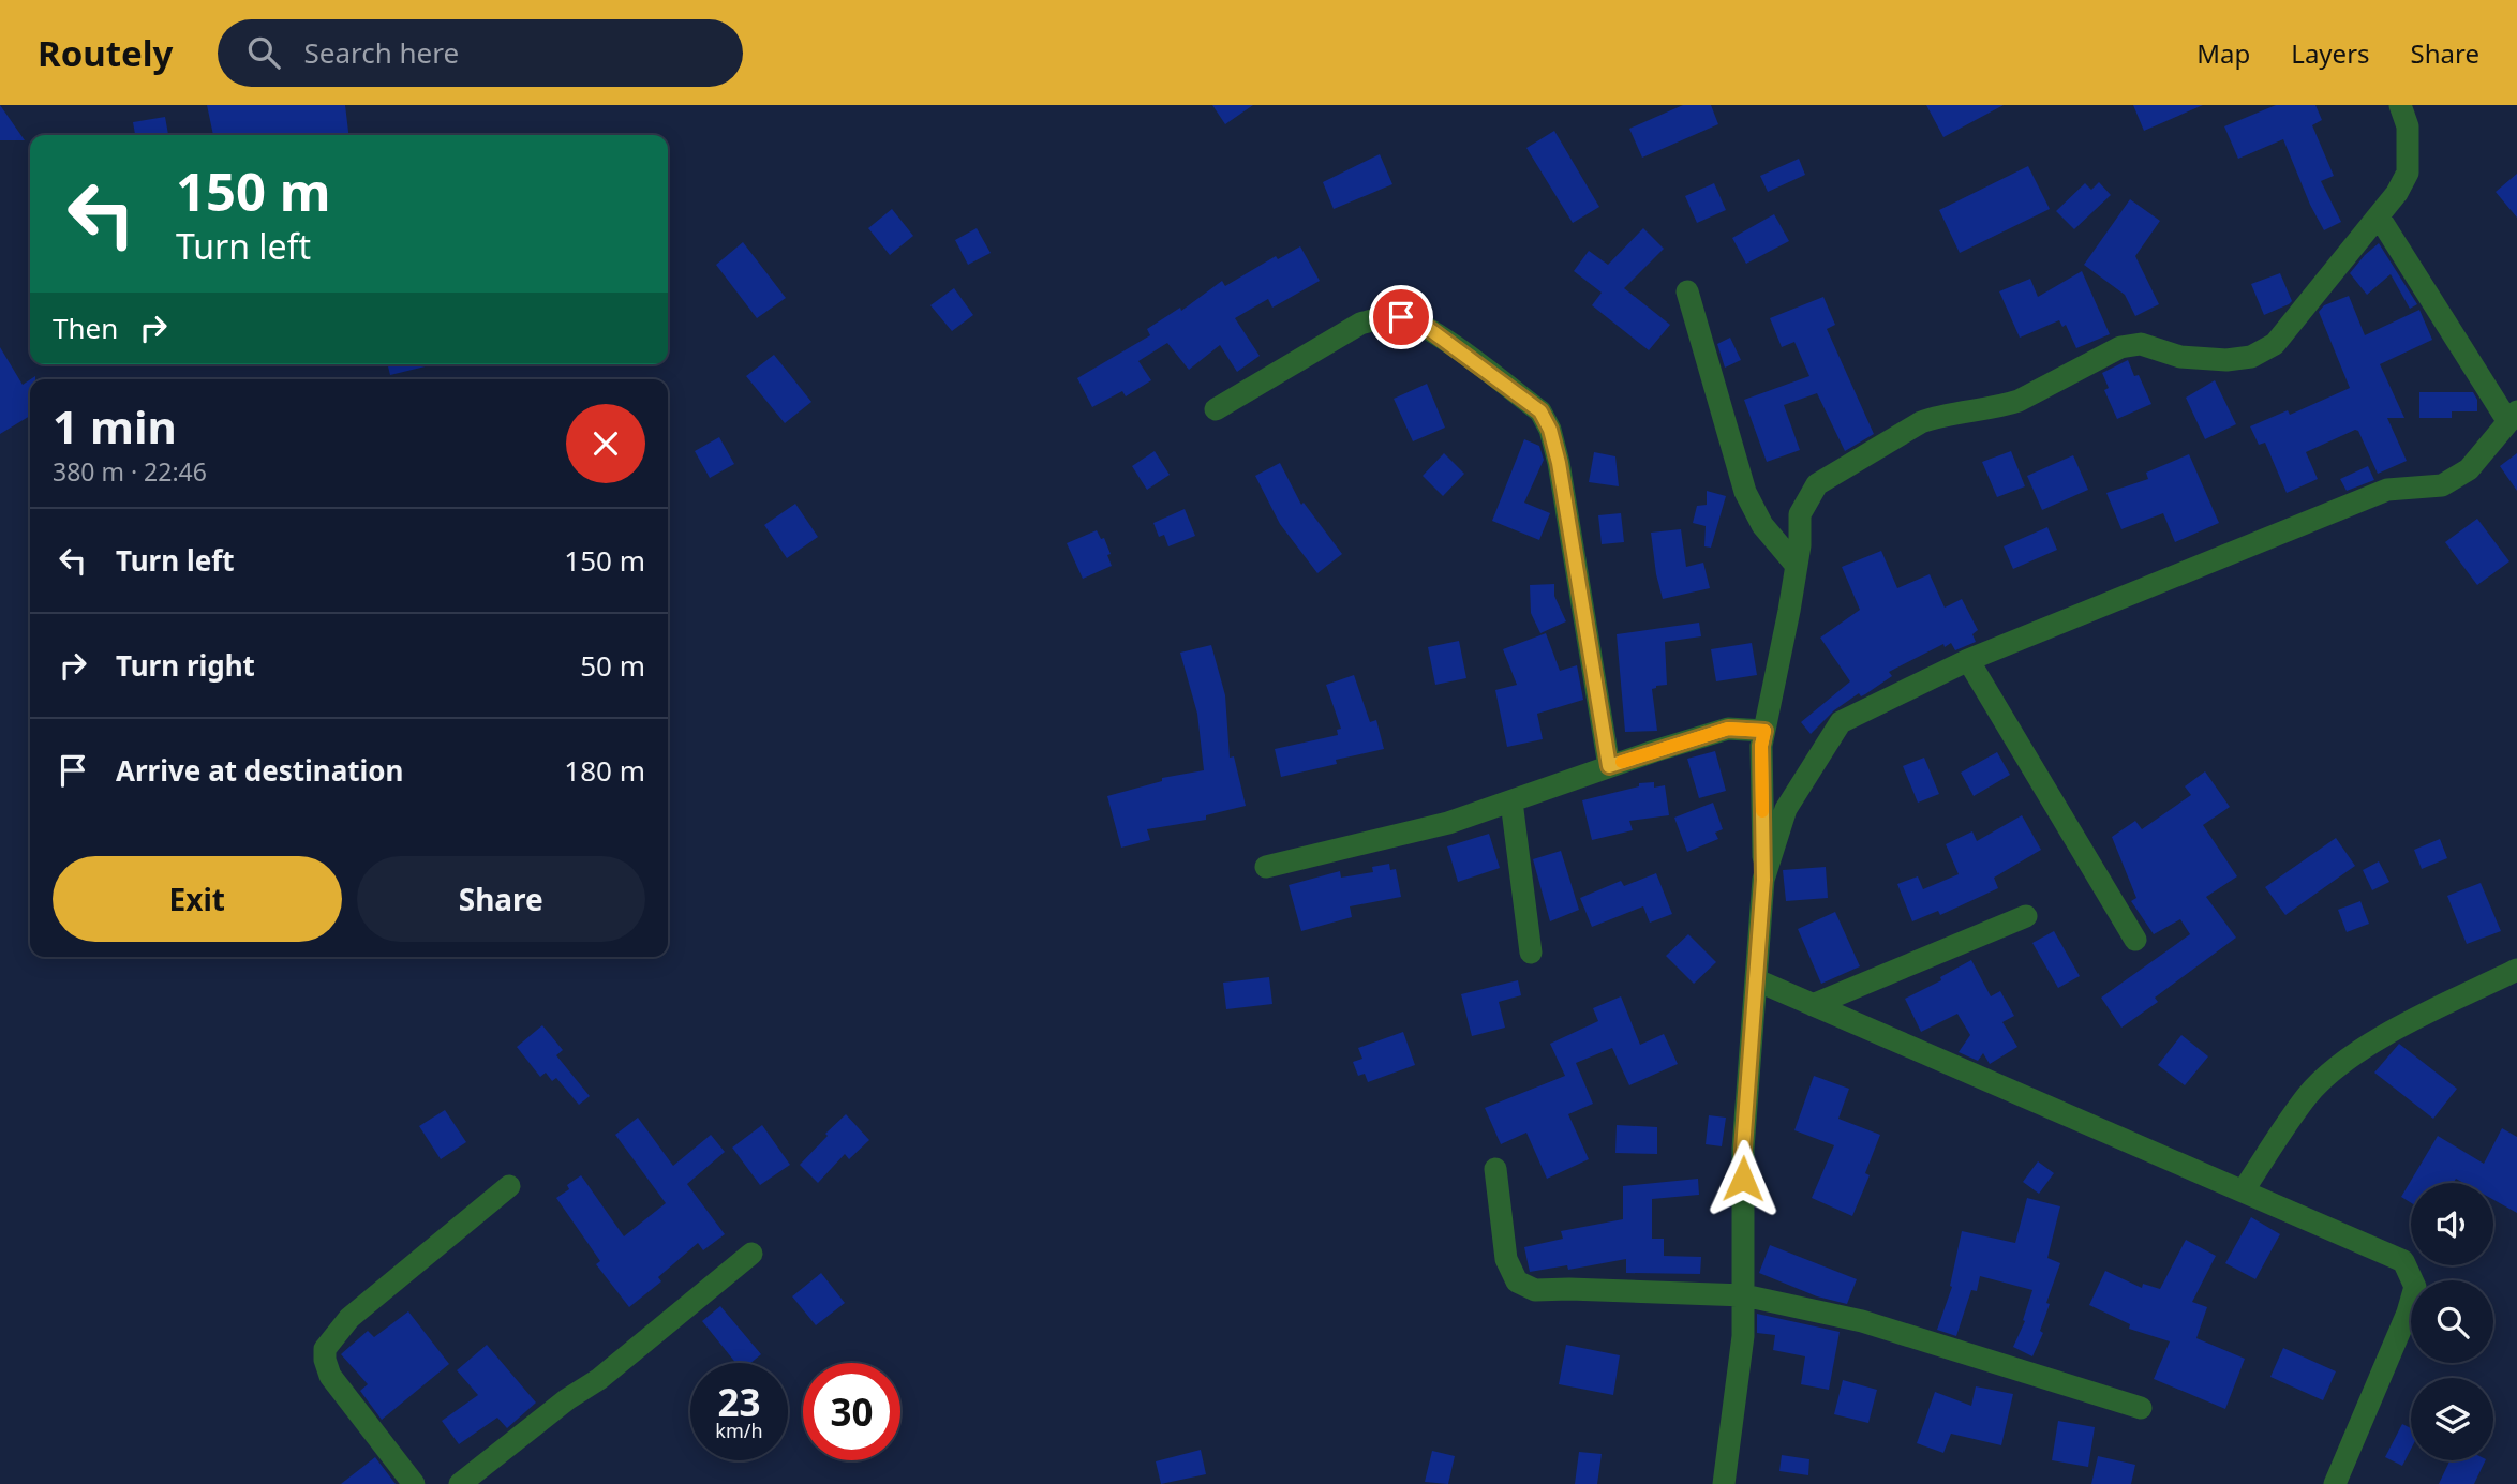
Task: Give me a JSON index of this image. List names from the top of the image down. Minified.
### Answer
{"page":{"header":"Routely","search":"Search here","nav":["Map","Layers","Share"],"turn":["150 m","Turn left"],"then":"Then","heading":["1 min","380 m · 22:46"],"list":[{"name":"Turn left","value":"150 m"},{"name":"Turn right","value":"50 m"},{"name":"Arrive at destination","value":"180 m"}],"buttons":["Exit","Share"],"speed":"23 km/h","limit":"30"}}
